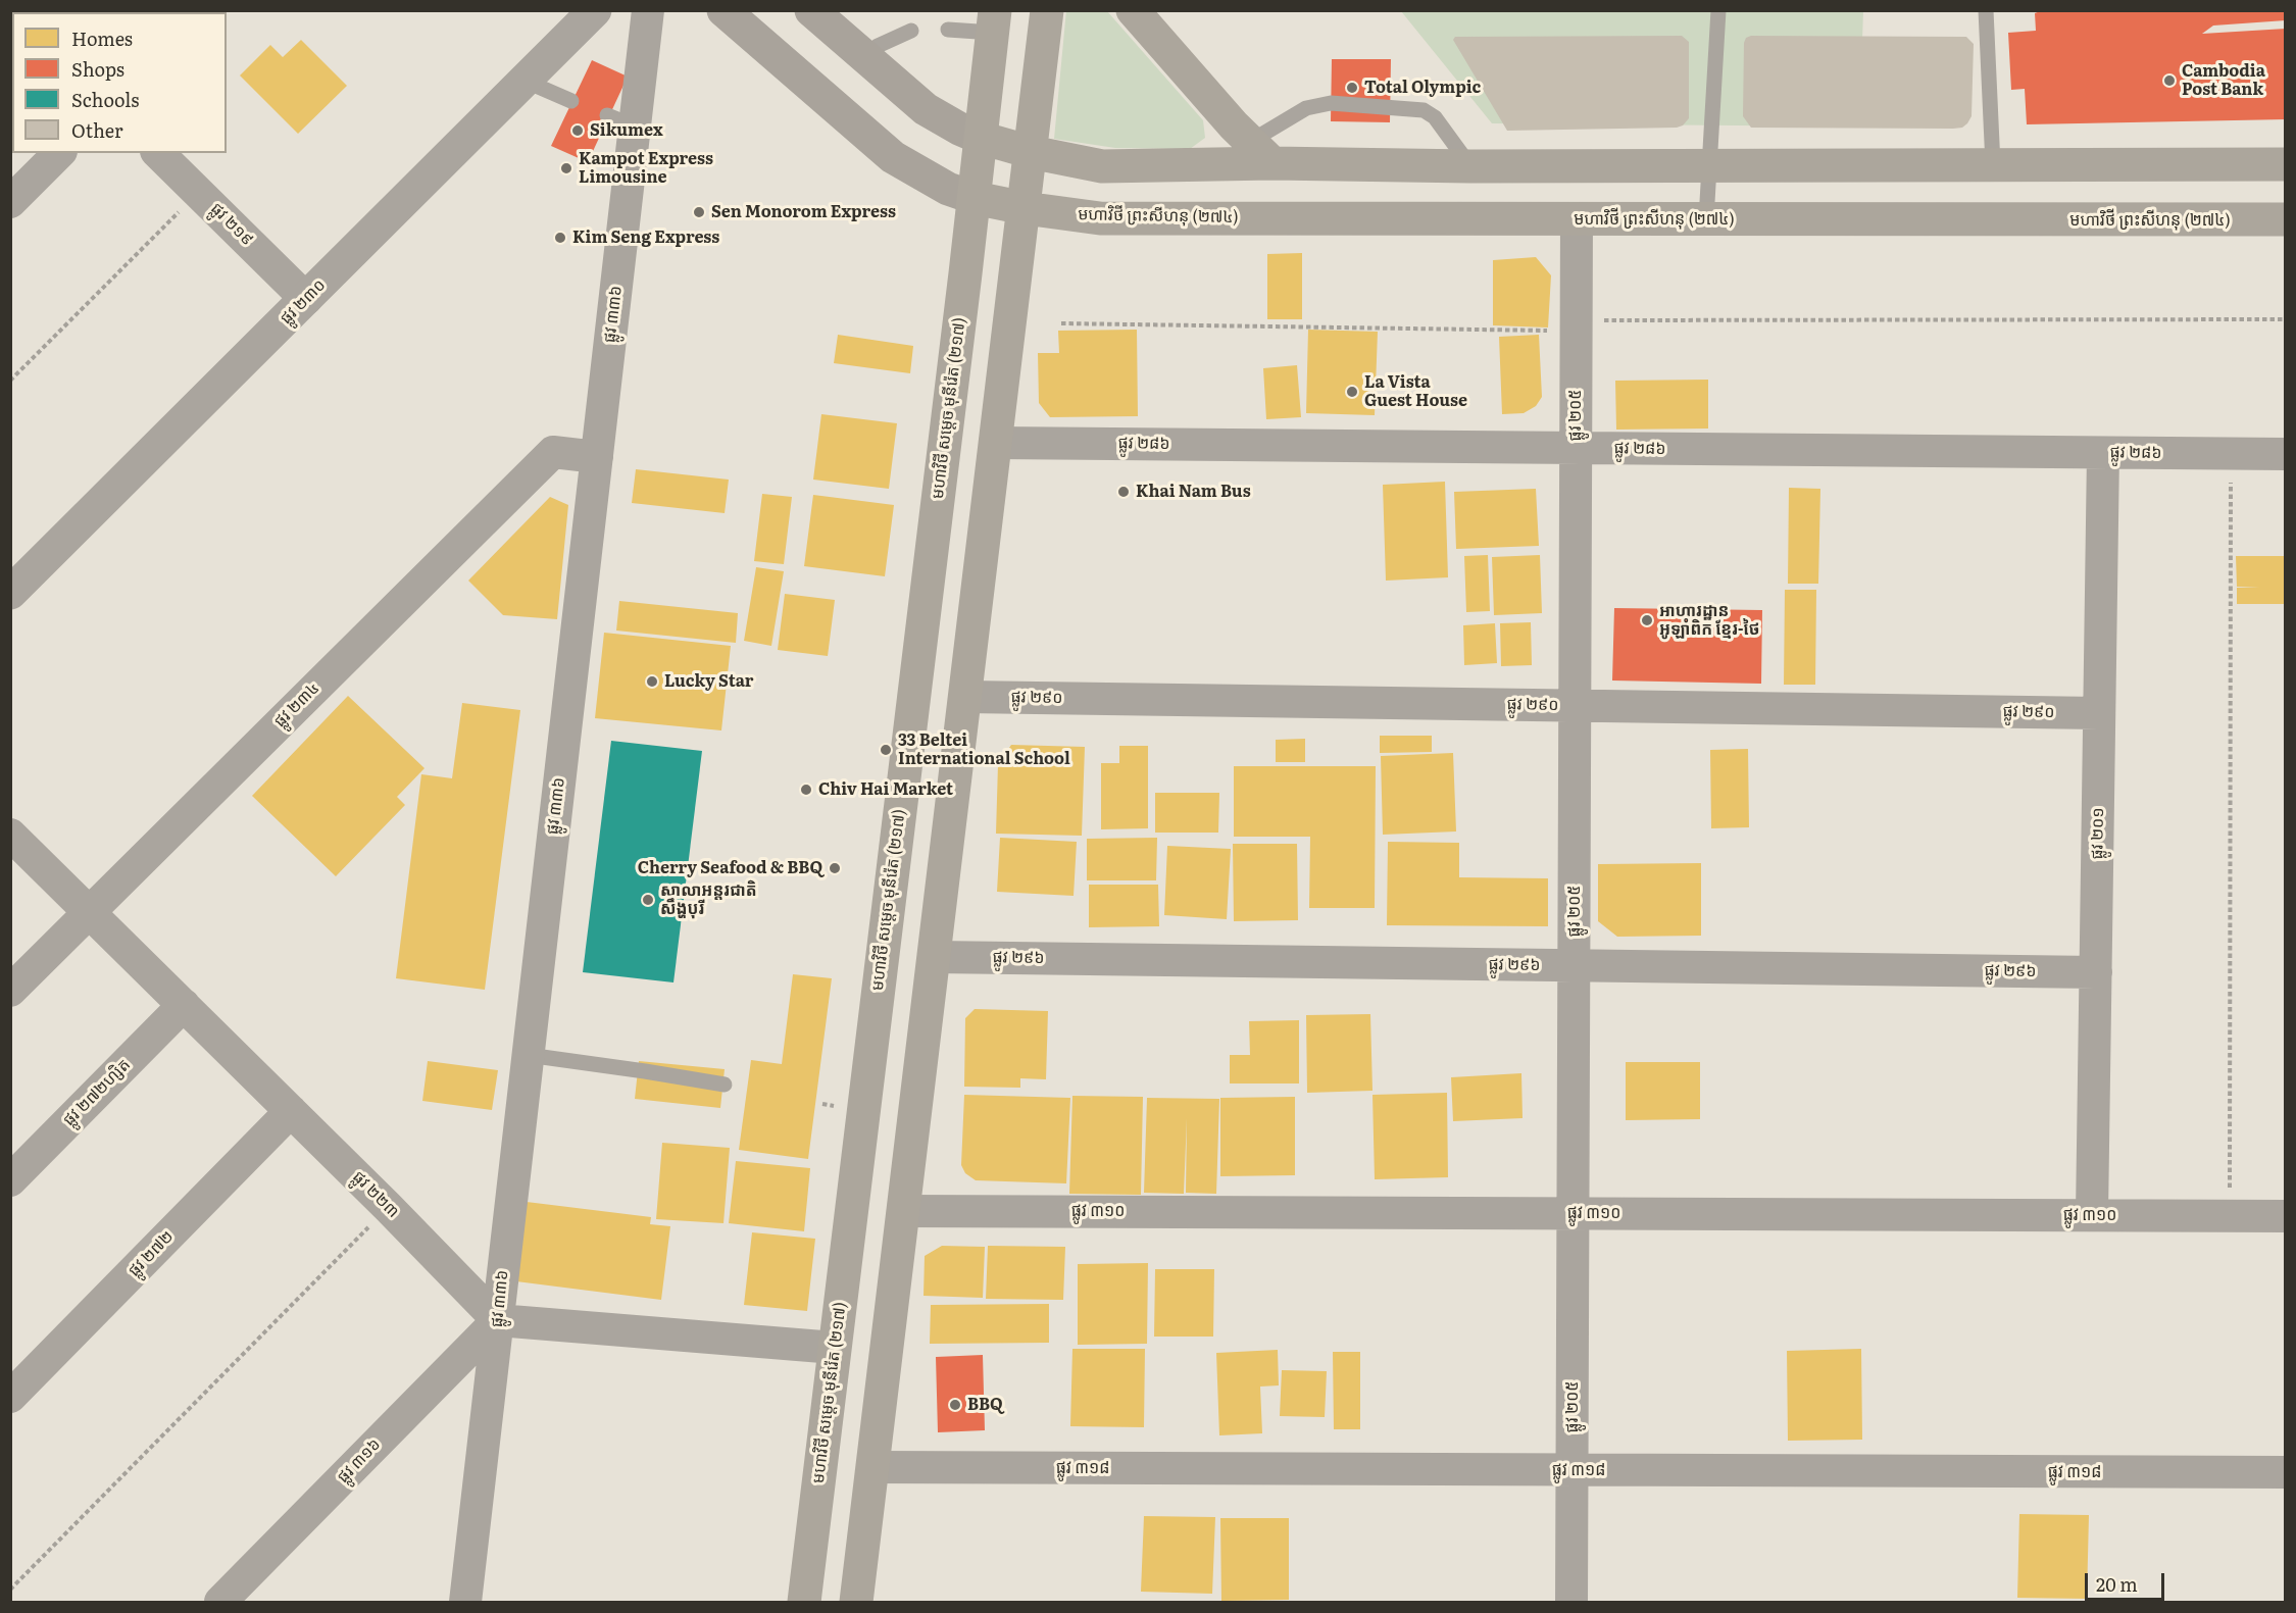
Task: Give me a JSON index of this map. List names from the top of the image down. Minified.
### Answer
{"streets":{"main road":["មហាវិថី ព្រះសីហនុ (២៧៤)","មហាវិថី សម្តេច មុនីរ៉េត (២១៧)"],"street":["ផ្លូវ ២១៩","ផ្លូវ ២៣០","ផ្លូវ ៣៣៦","ផ្លូវ ២០៥","ផ្លូវ ២៨៦","ផ្លូវ ២៩០","ផ្លូវ ២៣៤","ផ្លូវ ២០១","ផ្លូវ ២៩៦","ផ្លូវ ២៧២ហ្សិត","ផ្លូវ ២២៣","ផ្លូវ ៣១០","ផ្លូវ ២៧២","ផ្លូវ ៣១៦","ផ្លូវ ៣១៨"]},"crossings":[["មហាវិថី ព្រះសីហនុ (២៧៤)","មហាវិថី សម្តេច មុនីរ៉េត (២១៧)"],["មហាវិថី ព្រះសីហនុ (២៧៤)","ផ្លូវ ២០៥"],["ផ្លូវ ២១៩","ផ្លូវ ២៣០"],["ផ្លូវ ៣៣៦","ផ្លូវ ២៣៤"],["ផ្លូវ ៣៣៦","ផ្លូវ ២២៣"],["ផ្លូវ ៣៣៦","ផ្លូវ ៣១៦"],["ផ្លូវ ២០៥","ផ្លូវ ២៨៦"],["ផ្លូវ ២០៥","ផ្លូវ ២៩០"],["ផ្លូវ ២០៥","ផ្លូវ ២៩៦"],["ផ្លូវ ២០៥","ផ្លូវ ៣១០"],["ផ្លូវ ២០៥","ផ្លូវ ៣១៨"],["ផ្លូវ ២៨៦","ផ្លូវ ២០១"],["ផ្លូវ ២៩០","ផ្លូវ ២០១"],["ផ្លូវ ២៣៤","ផ្លូវ ២២៣"],["ផ្លូវ ២០១","ផ្លូវ ២៩៦"],["ផ្លូវ ២០១","ផ្លូវ ៣១០"],["ផ្លូវ ២៧២ហ្សិត","ផ្លូវ ២២៣"],["ផ្លូវ ២២៣","ផ្លូវ ២៧២"],["ផ្លូវ ២២៣","ផ្លូវ ៣១៦"]],"places":["Cambodia Post Bank","Total Olympic","Sikumex","Kampot Express Limousine","Sen Monorom Express","Kim Seng Express","La Vista Guest House","Khai Nam Bus","អាហារដ្ឋាន អូឡាំពិក ខ្មែរ-ថៃ","Lucky Star","33 Beltei International School","Chiv Hai Market","Cherry Seafood & BBQ","សាលាអន្តរជាតិ សឹង្ហបុរី","BBQ"],"legend":["Homes","Shops","Schools","Other"],"scale_bar":"20 m"}
